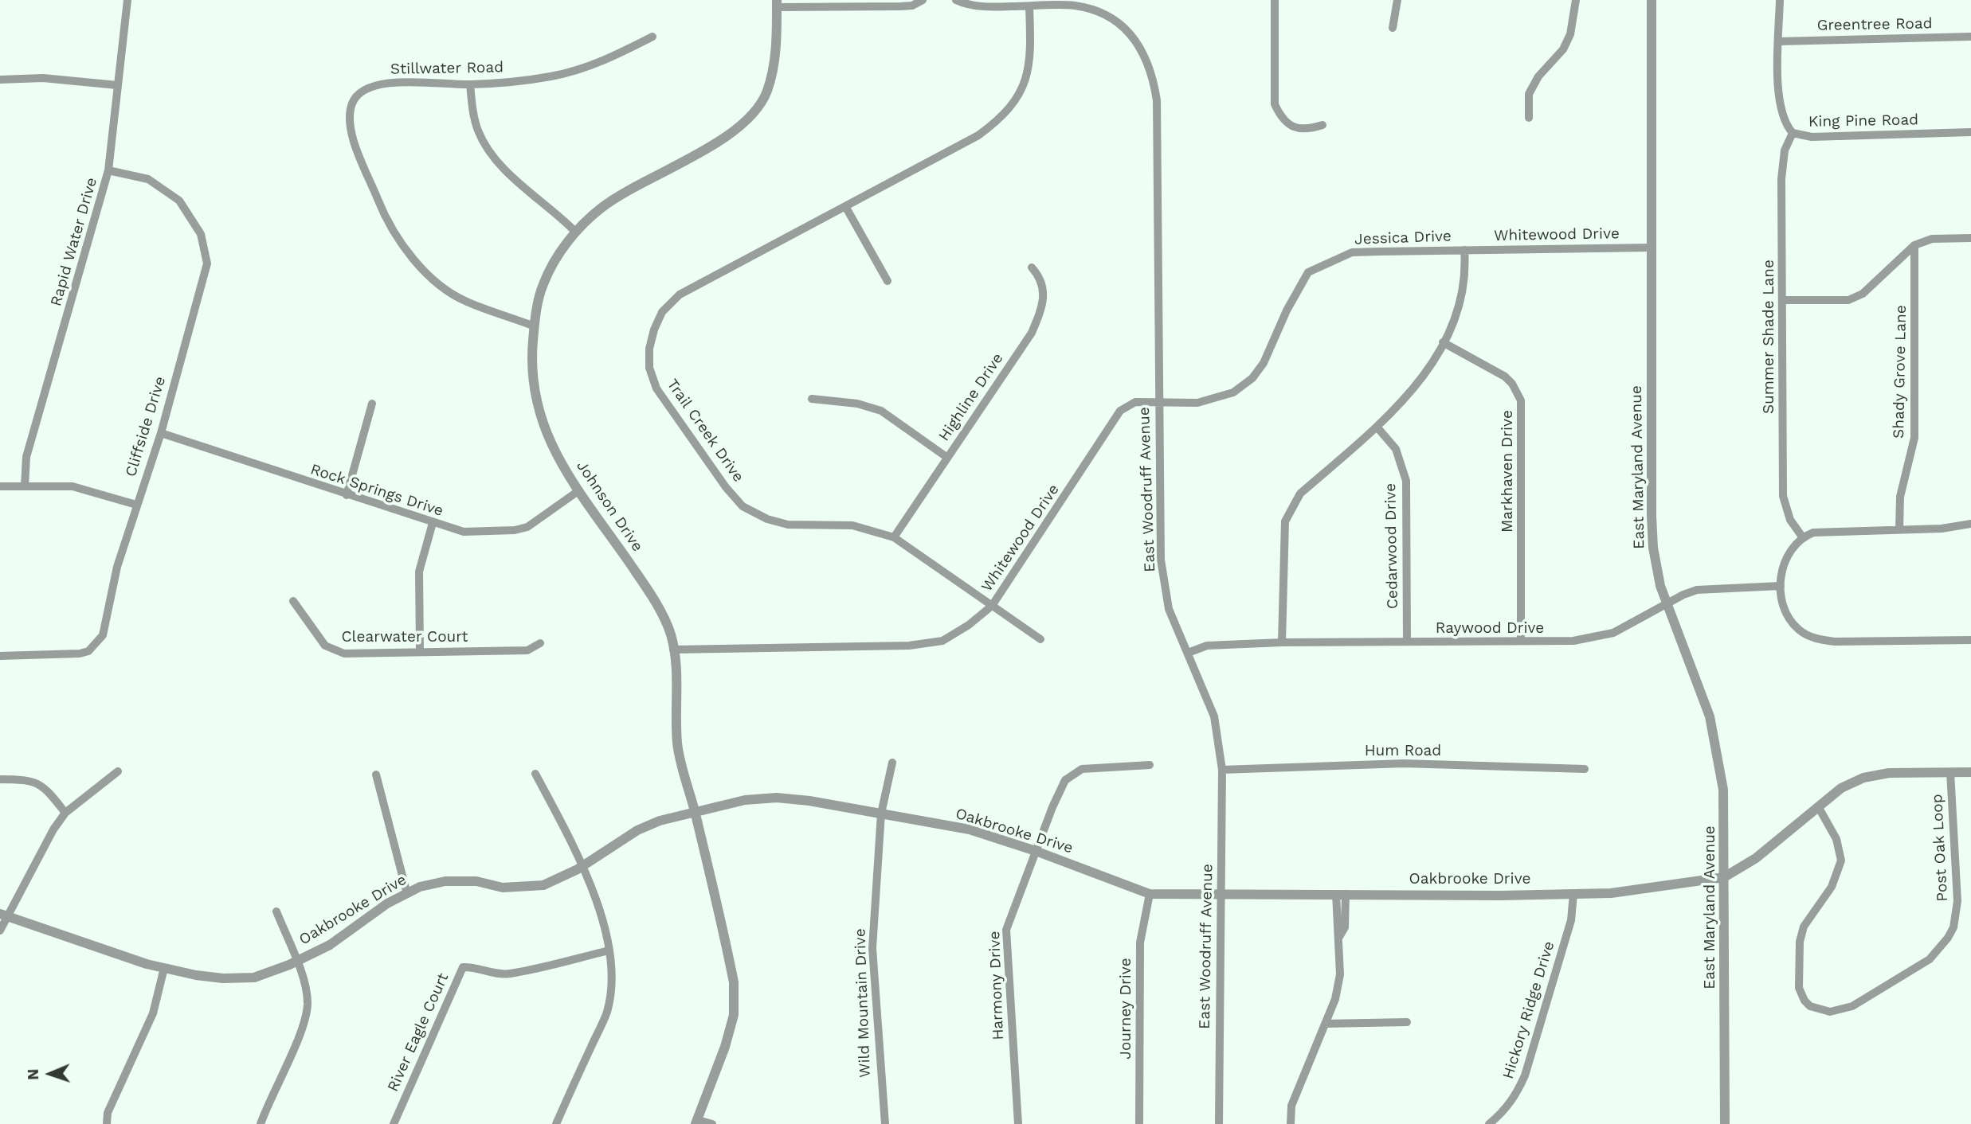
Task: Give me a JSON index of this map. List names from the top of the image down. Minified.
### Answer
{"streets":{"street":["Greentree Road","Stillwater Road","King Pine Road","Whitewood Drive","Jessica Drive","Rapid Water Drive","Summer Shade Lane","Shady Grove Lane","Highline Drive","Cliffside Drive","Trail Creek Drive","East Maryland Avenue","Markhaven Drive","East Woodruff Avenue","Rock Springs Drive","Johnson Drive","Cedarwood Drive","Raywood Drive","Clearwater Court","Hum Road","Oakbrooke Drive","Post Oak Loop","Harmony Drive","Wild Mountain Drive","Journey Drive","Hickory Ridge Drive","River Eagle Court"]},"crossings":[["Greentree Road","King Pine Road"],["Stillwater Road","Johnson Drive"],["King Pine Road","Summer Shade Lane"],["Whitewood Drive","Jessica Drive"],["Whitewood Drive","Trail Creek Drive"],["Whitewood Drive","East Maryland Avenue"],["Whitewood Drive","East Woodruff Avenue"],["Whitewood Drive","Johnson Drive"],["Jessica Drive","Markhaven Drive"],["Jessica Drive","East Woodruff Avenue"],["Jessica Drive","Cedarwood Drive"],["Jessica Drive","Raywood Drive"],["Rapid Water Drive","Cliffside Drive"],["Highline Drive","Trail Creek Drive"],["Cliffside Drive","Rock Springs Drive"],["Trail Creek Drive","East Woodruff Avenue"],["East Maryland Avenue","Raywood Drive"],["East Maryland Avenue","Oakbrooke Drive"],["Markhaven Drive","Raywood Drive"],["East Woodruff Avenue","Raywood Drive"],["East Woodruff Avenue","Hum Road"],["East Woodruff Avenue","Oakbrooke Drive"],["Rock Springs Drive","Johnson Drive"],["Johnson Drive","Oakbrooke Drive"],["Cedarwood Drive","Raywood Drive"],["Oakbrooke Drive","Post Oak Loop"],["Oakbrooke Drive","Harmony Drive"],["Oakbrooke Drive","Wild Mountain Drive"],["Oakbrooke Drive","Journey Drive"],["Oakbrooke Drive","Hickory Ridge Drive"]],"north":"left"}
